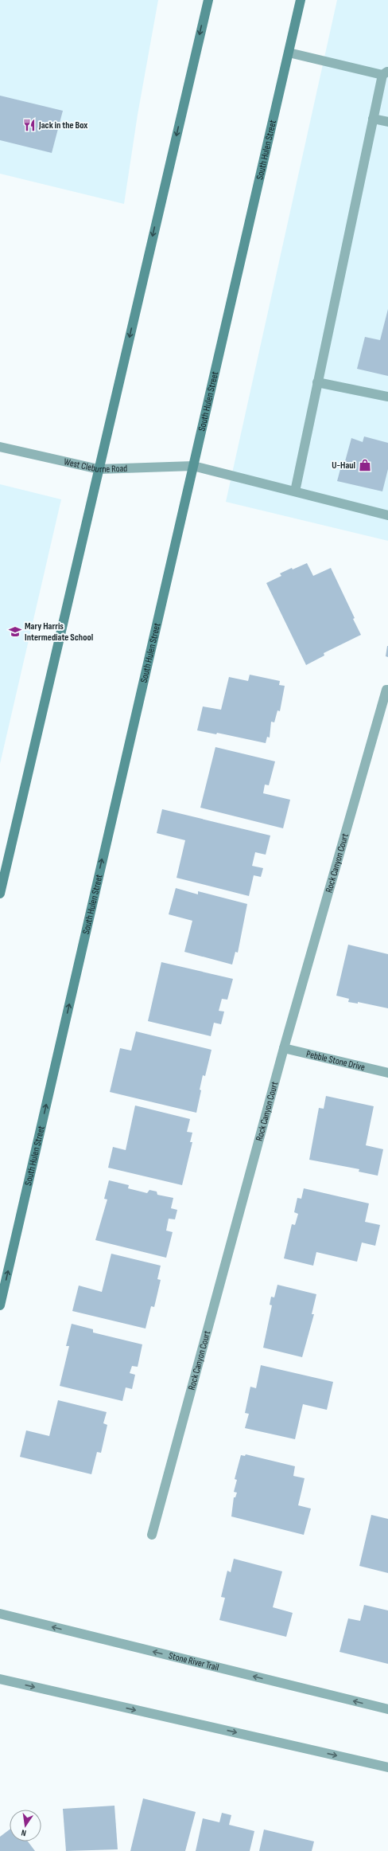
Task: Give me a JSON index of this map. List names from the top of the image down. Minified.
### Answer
{"streets":{"main road":["South Hulen Street"],"street":["West Cleburne Road","Rock Canyon Court","Pebble Stone Drive","Stone River Trail"]},"crossings":[["South Hulen Street","West Cleburne Road"],["Rock Canyon Court","Pebble Stone Drive"]],"one_way":["South Hulen Street"],"places":{"restaurant":["Jack in the Box"],"shop":["U-Haul"],"school or university":["Mary Harris Intermediate School"]},"north":"bottom"}
